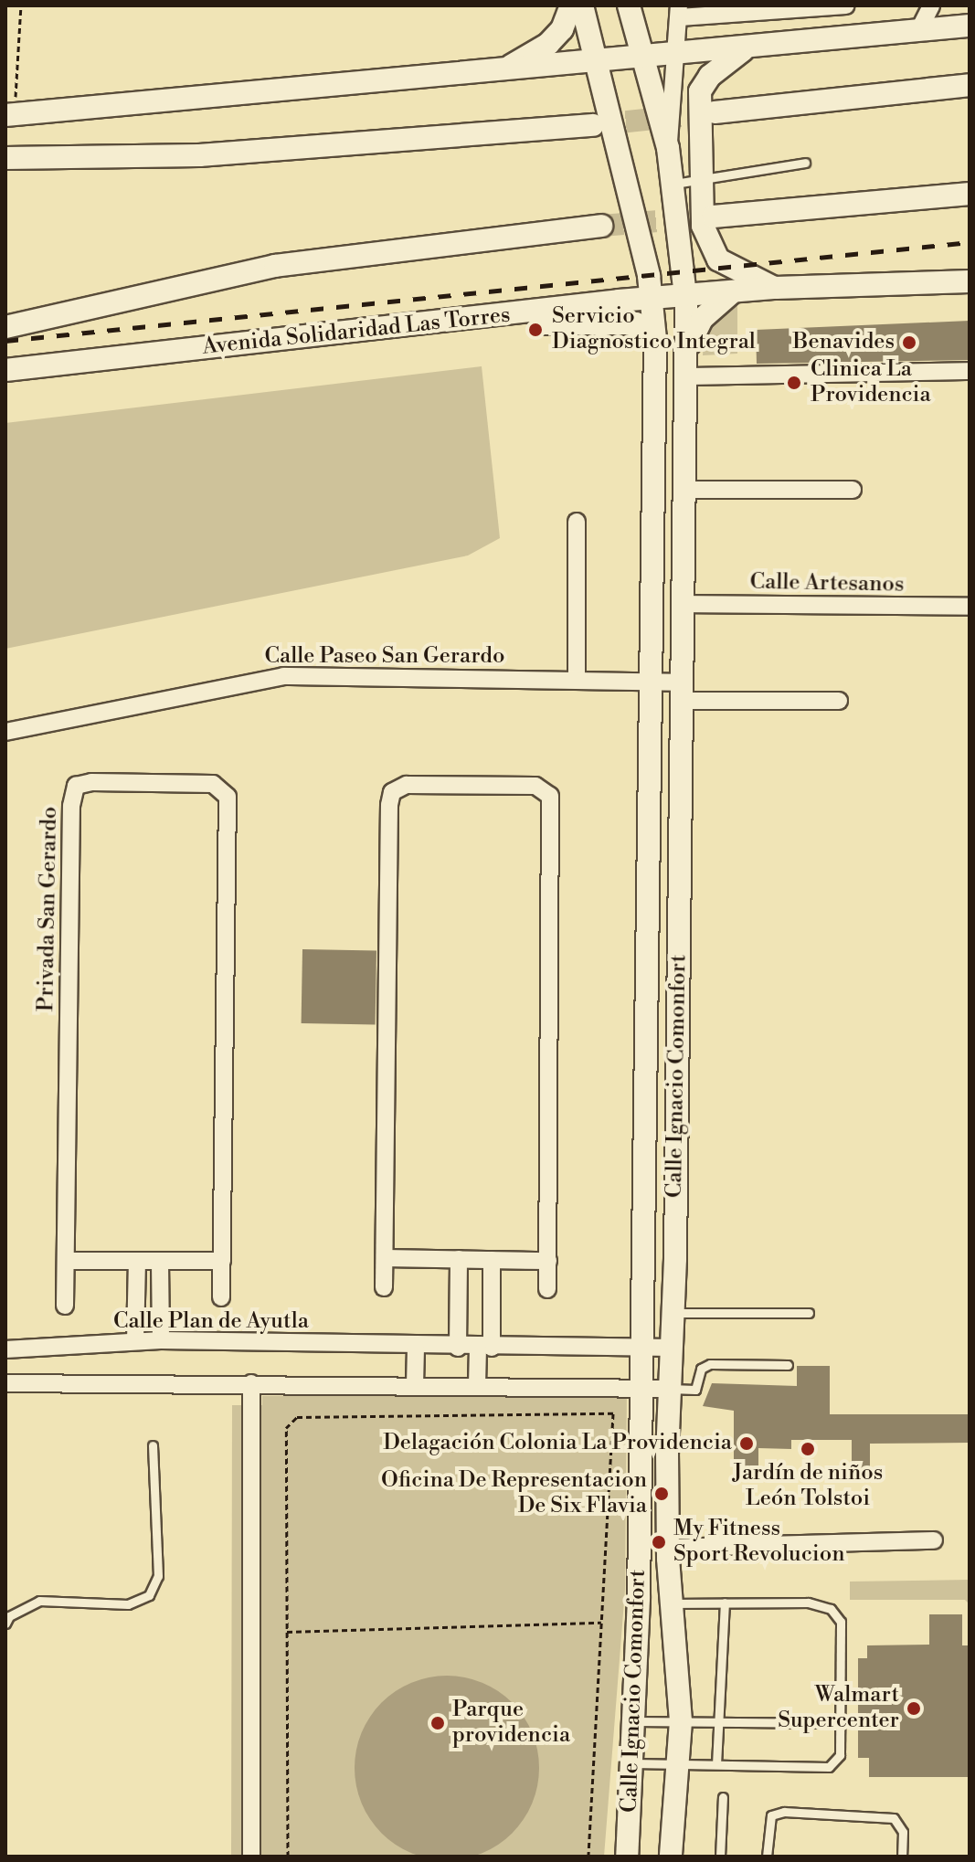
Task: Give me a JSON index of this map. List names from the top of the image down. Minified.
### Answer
{"streets":{"main road":["Avenida Solidaridad Las Torres","Calle Ignacio Comonfort"],"street":["Calle Artesanos","Calle Paseo San Gerardo","Privada San Gerardo","Calle Plan de Ayutla"]},"crossings":[["Avenida Solidaridad Las Torres","Calle Ignacio Comonfort"],["Calle Artesanos","Calle Ignacio Comonfort"],["Calle Paseo San Gerardo","Calle Ignacio Comonfort"],["Calle Ignacio Comonfort","Calle Plan de Ayutla"]],"places":["Servicio Diagnostico Integral","Benavides","Clinica La Providencia","Delagación Colonia La Providencia","Jardín de niños León Tolstoi","Oficina De Representacion De Six Flavia","My Fitness Sport Revolucion","Walmart Supercenter","Parque providencia"]}
